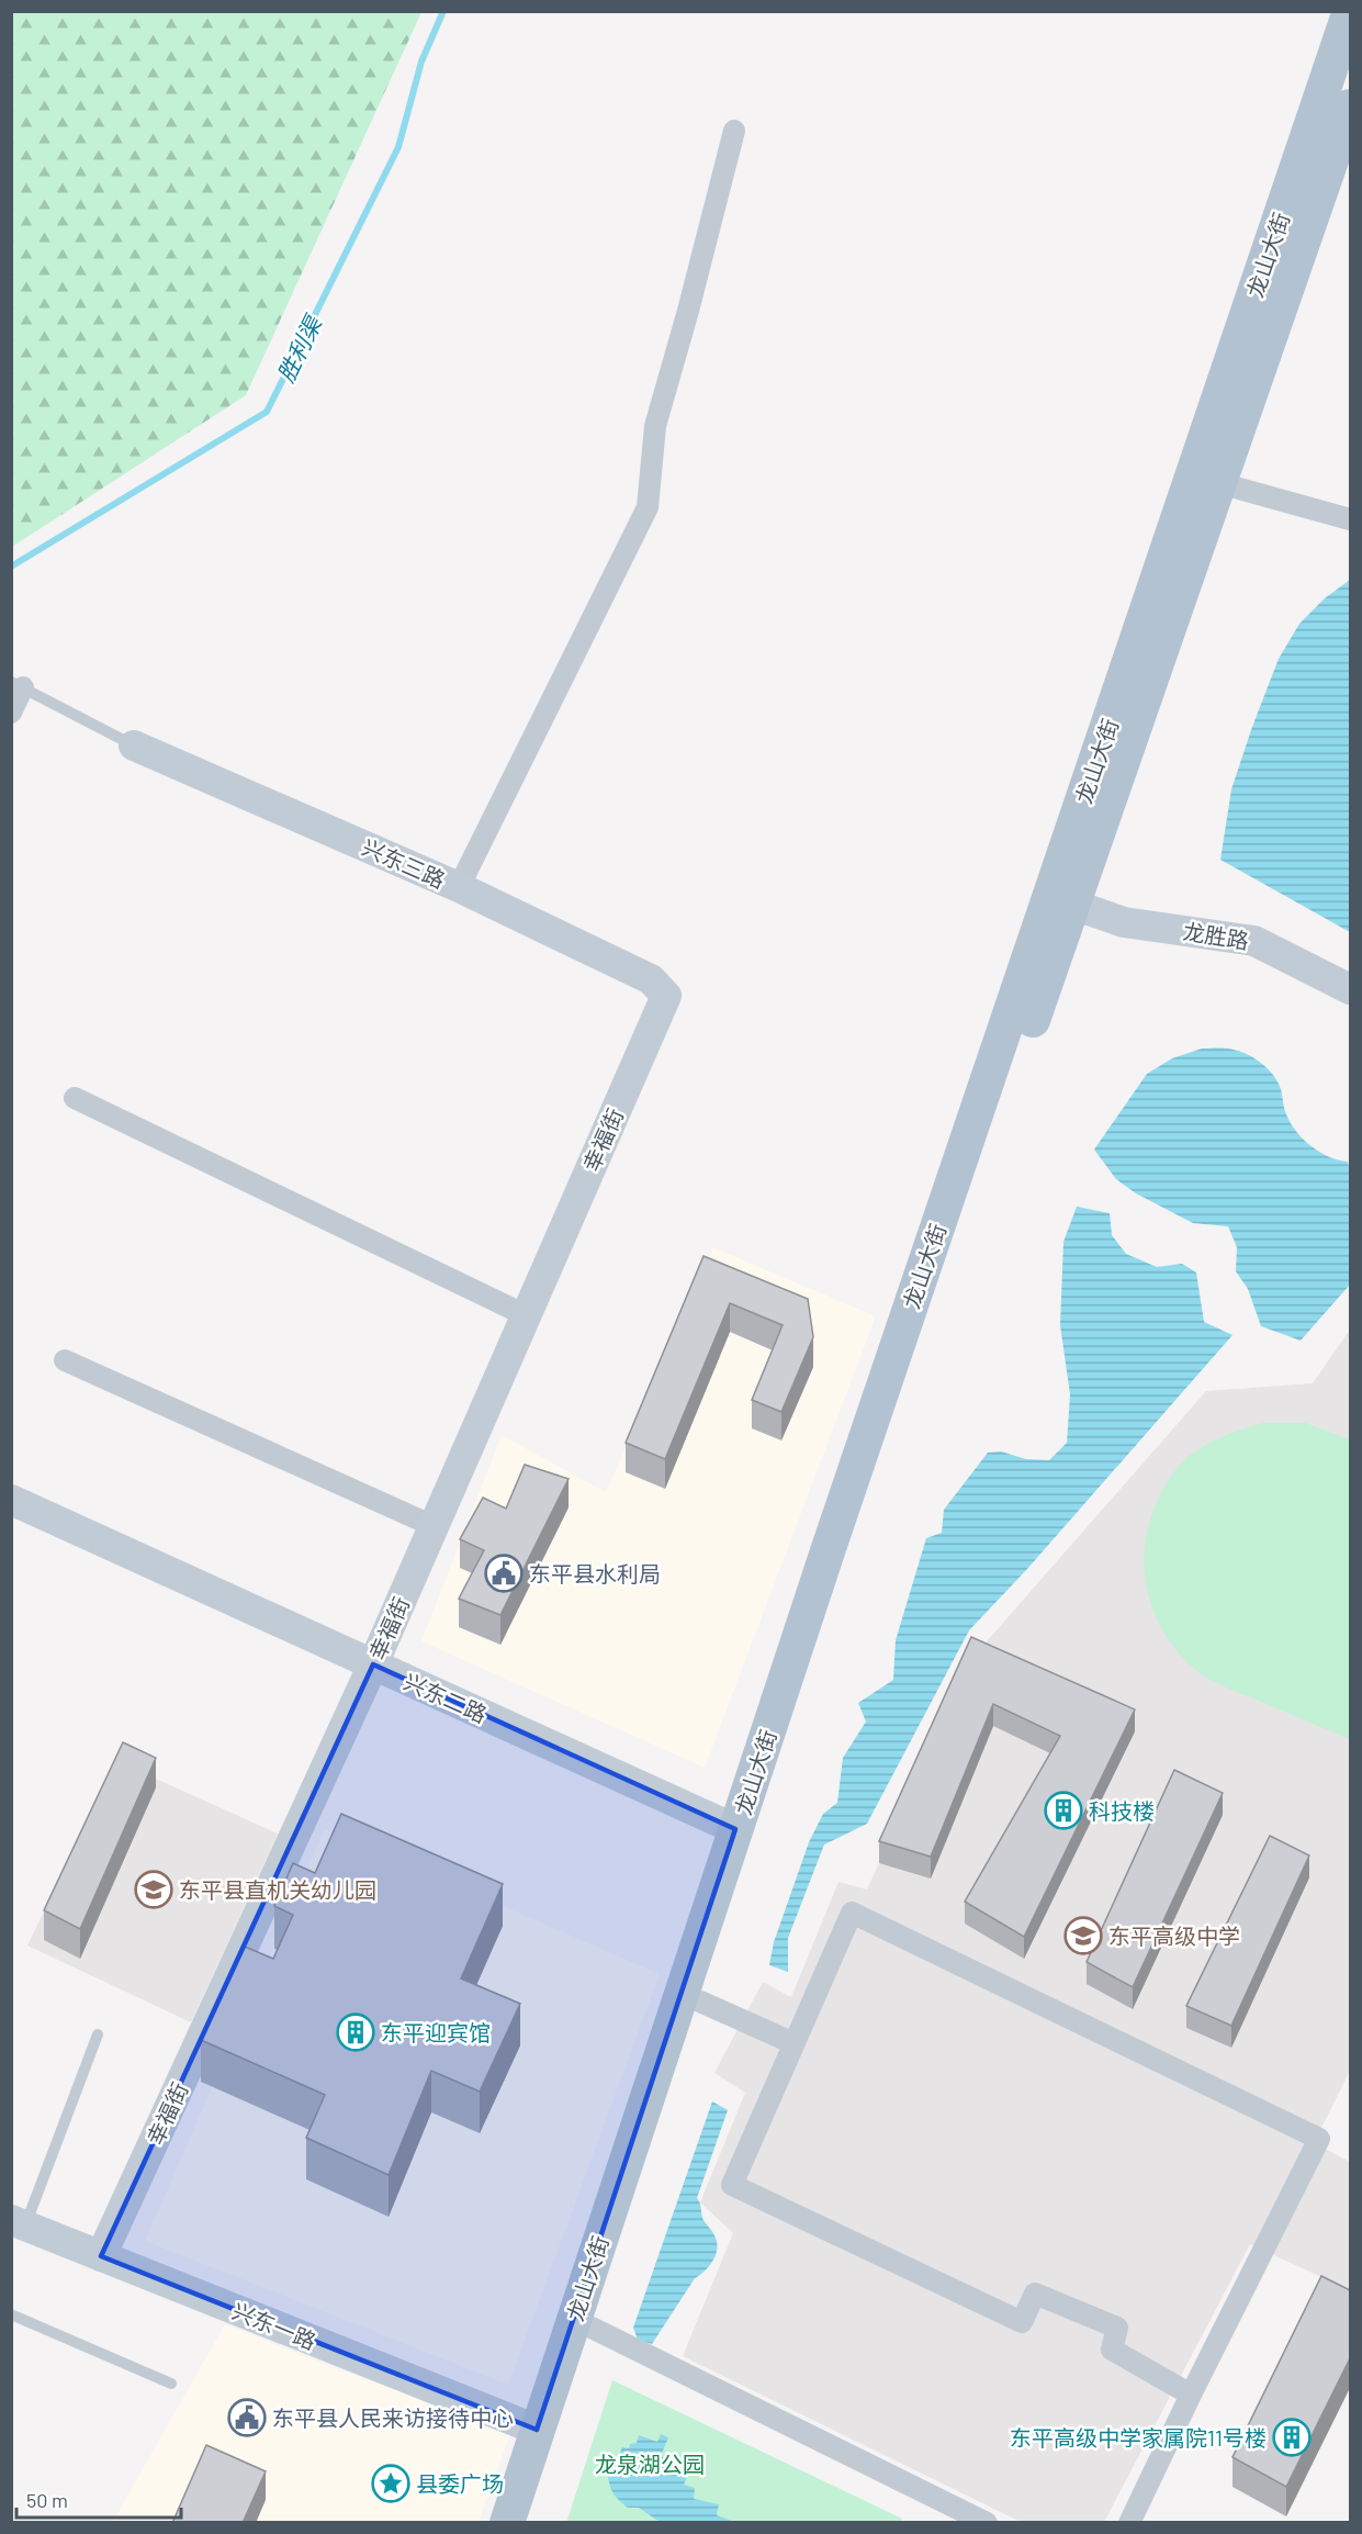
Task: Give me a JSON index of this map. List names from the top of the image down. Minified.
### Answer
{"streets":{"main road":["龙山大街"],"street":["兴东三路","龙胜路","幸福街","兴东二路","兴东一路"]},"crossings":[["龙山大街","龙胜路"],["龙山大街","兴东二路"],["龙山大街","兴东一路"],["兴东三路","幸福街"],["幸福街","兴东二路"],["幸福街","兴东一路"]],"water":["胜利渠"],"parks":["龙泉湖公园"],"places":{"public building":["东平县水利局","东平县人民来访接待中心"],"building":["科技楼","东平迎宾馆","东平高级中学家属院11号楼"],"school or university":["东平县直机关幼儿园","东平高级中学"],"place":["县委广场"]},"scale_bar":"50 m"}
